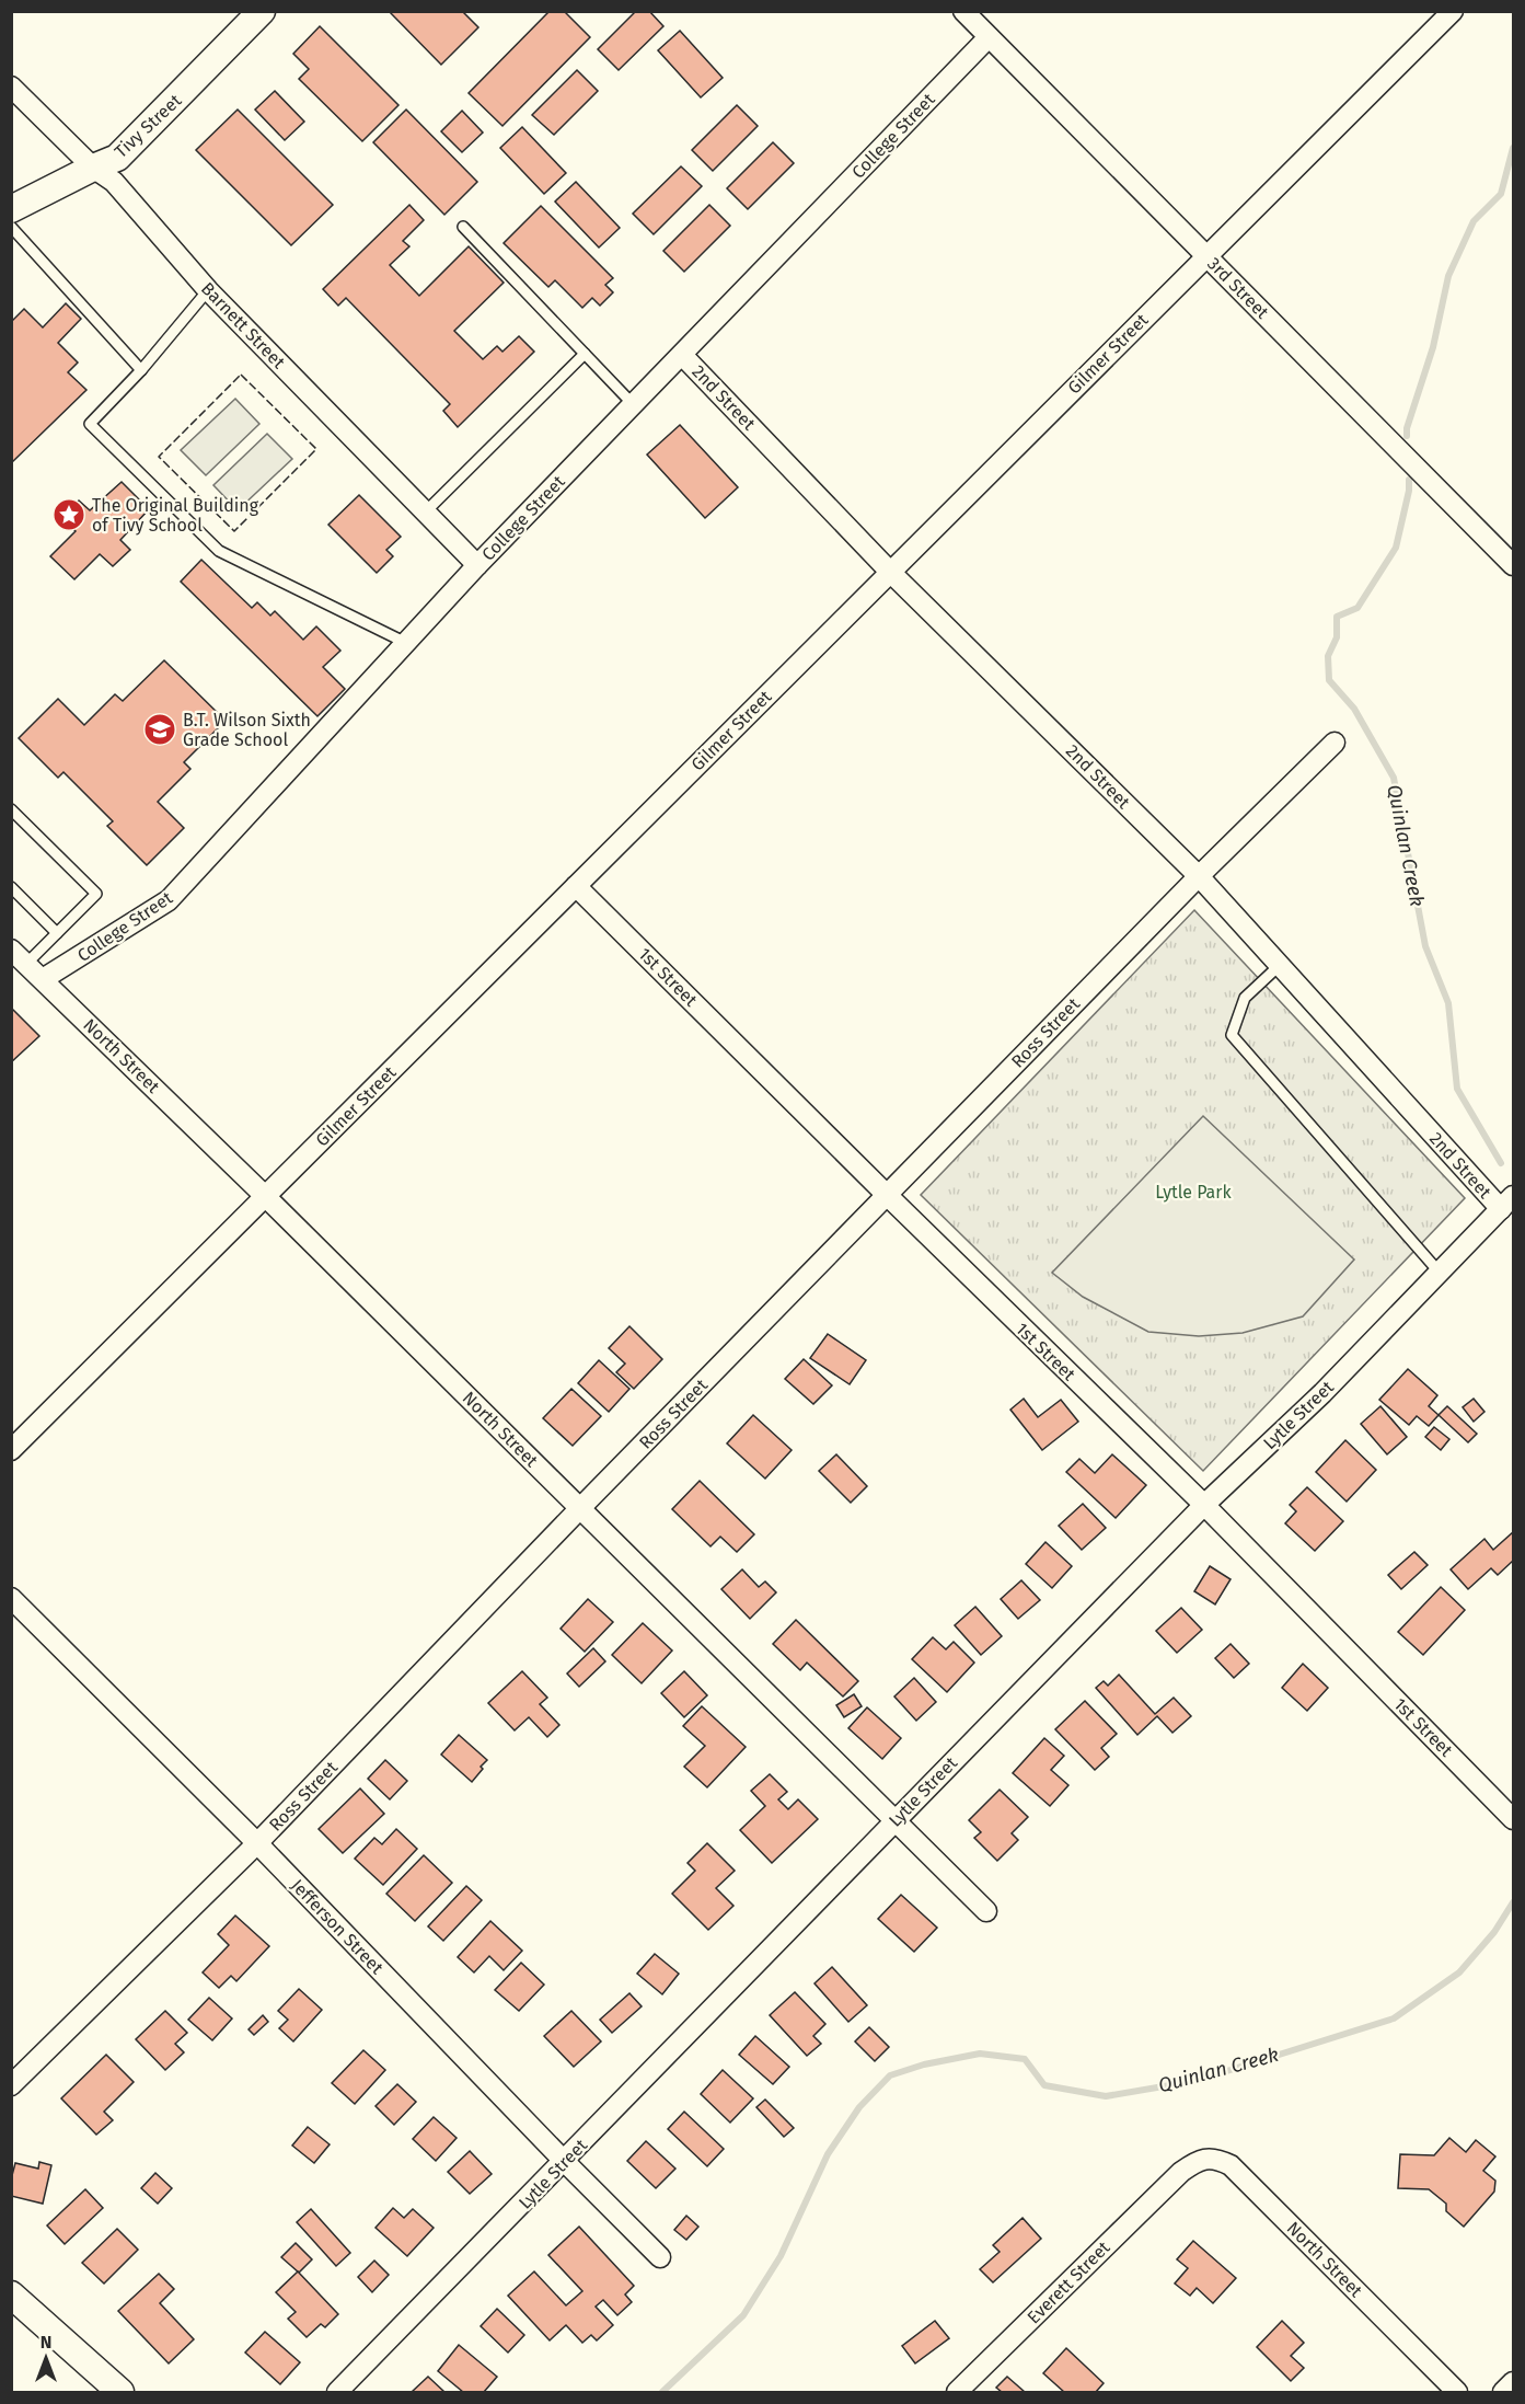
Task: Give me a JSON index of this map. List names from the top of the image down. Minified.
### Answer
{"streets":{"street":["Tivy Street","College Street","3rd Street","Barnett Street","Gilmer Street","2nd Street","1st Street","Ross Street","North Street","Lytle Street","Jefferson Street","Everett Street"]},"crossings":[["Tivy Street","Barnett Street"],["College Street","3rd Street"],["College Street","Barnett Street"],["College Street","2nd Street"],["College Street","North Street"],["3rd Street","Gilmer Street"],["Gilmer Street","2nd Street"],["Gilmer Street","1st Street"],["Gilmer Street","North Street"],["2nd Street","Ross Street"],["2nd Street","Lytle Street"],["1st Street","Ross Street"],["1st Street","Lytle Street"],["Ross Street","North Street"],["Ross Street","Jefferson Street"],["North Street","Lytle Street"],["North Street","Everett Street"],["Lytle Street","Jefferson Street"]],"water":["Quinlan Creek"],"parks":["Lytle Park"],"places":{"place":["The Original Building of Tivy School"],"school or university":["B.T. Wilson Sixth Grade School"]},"north":"top"}
